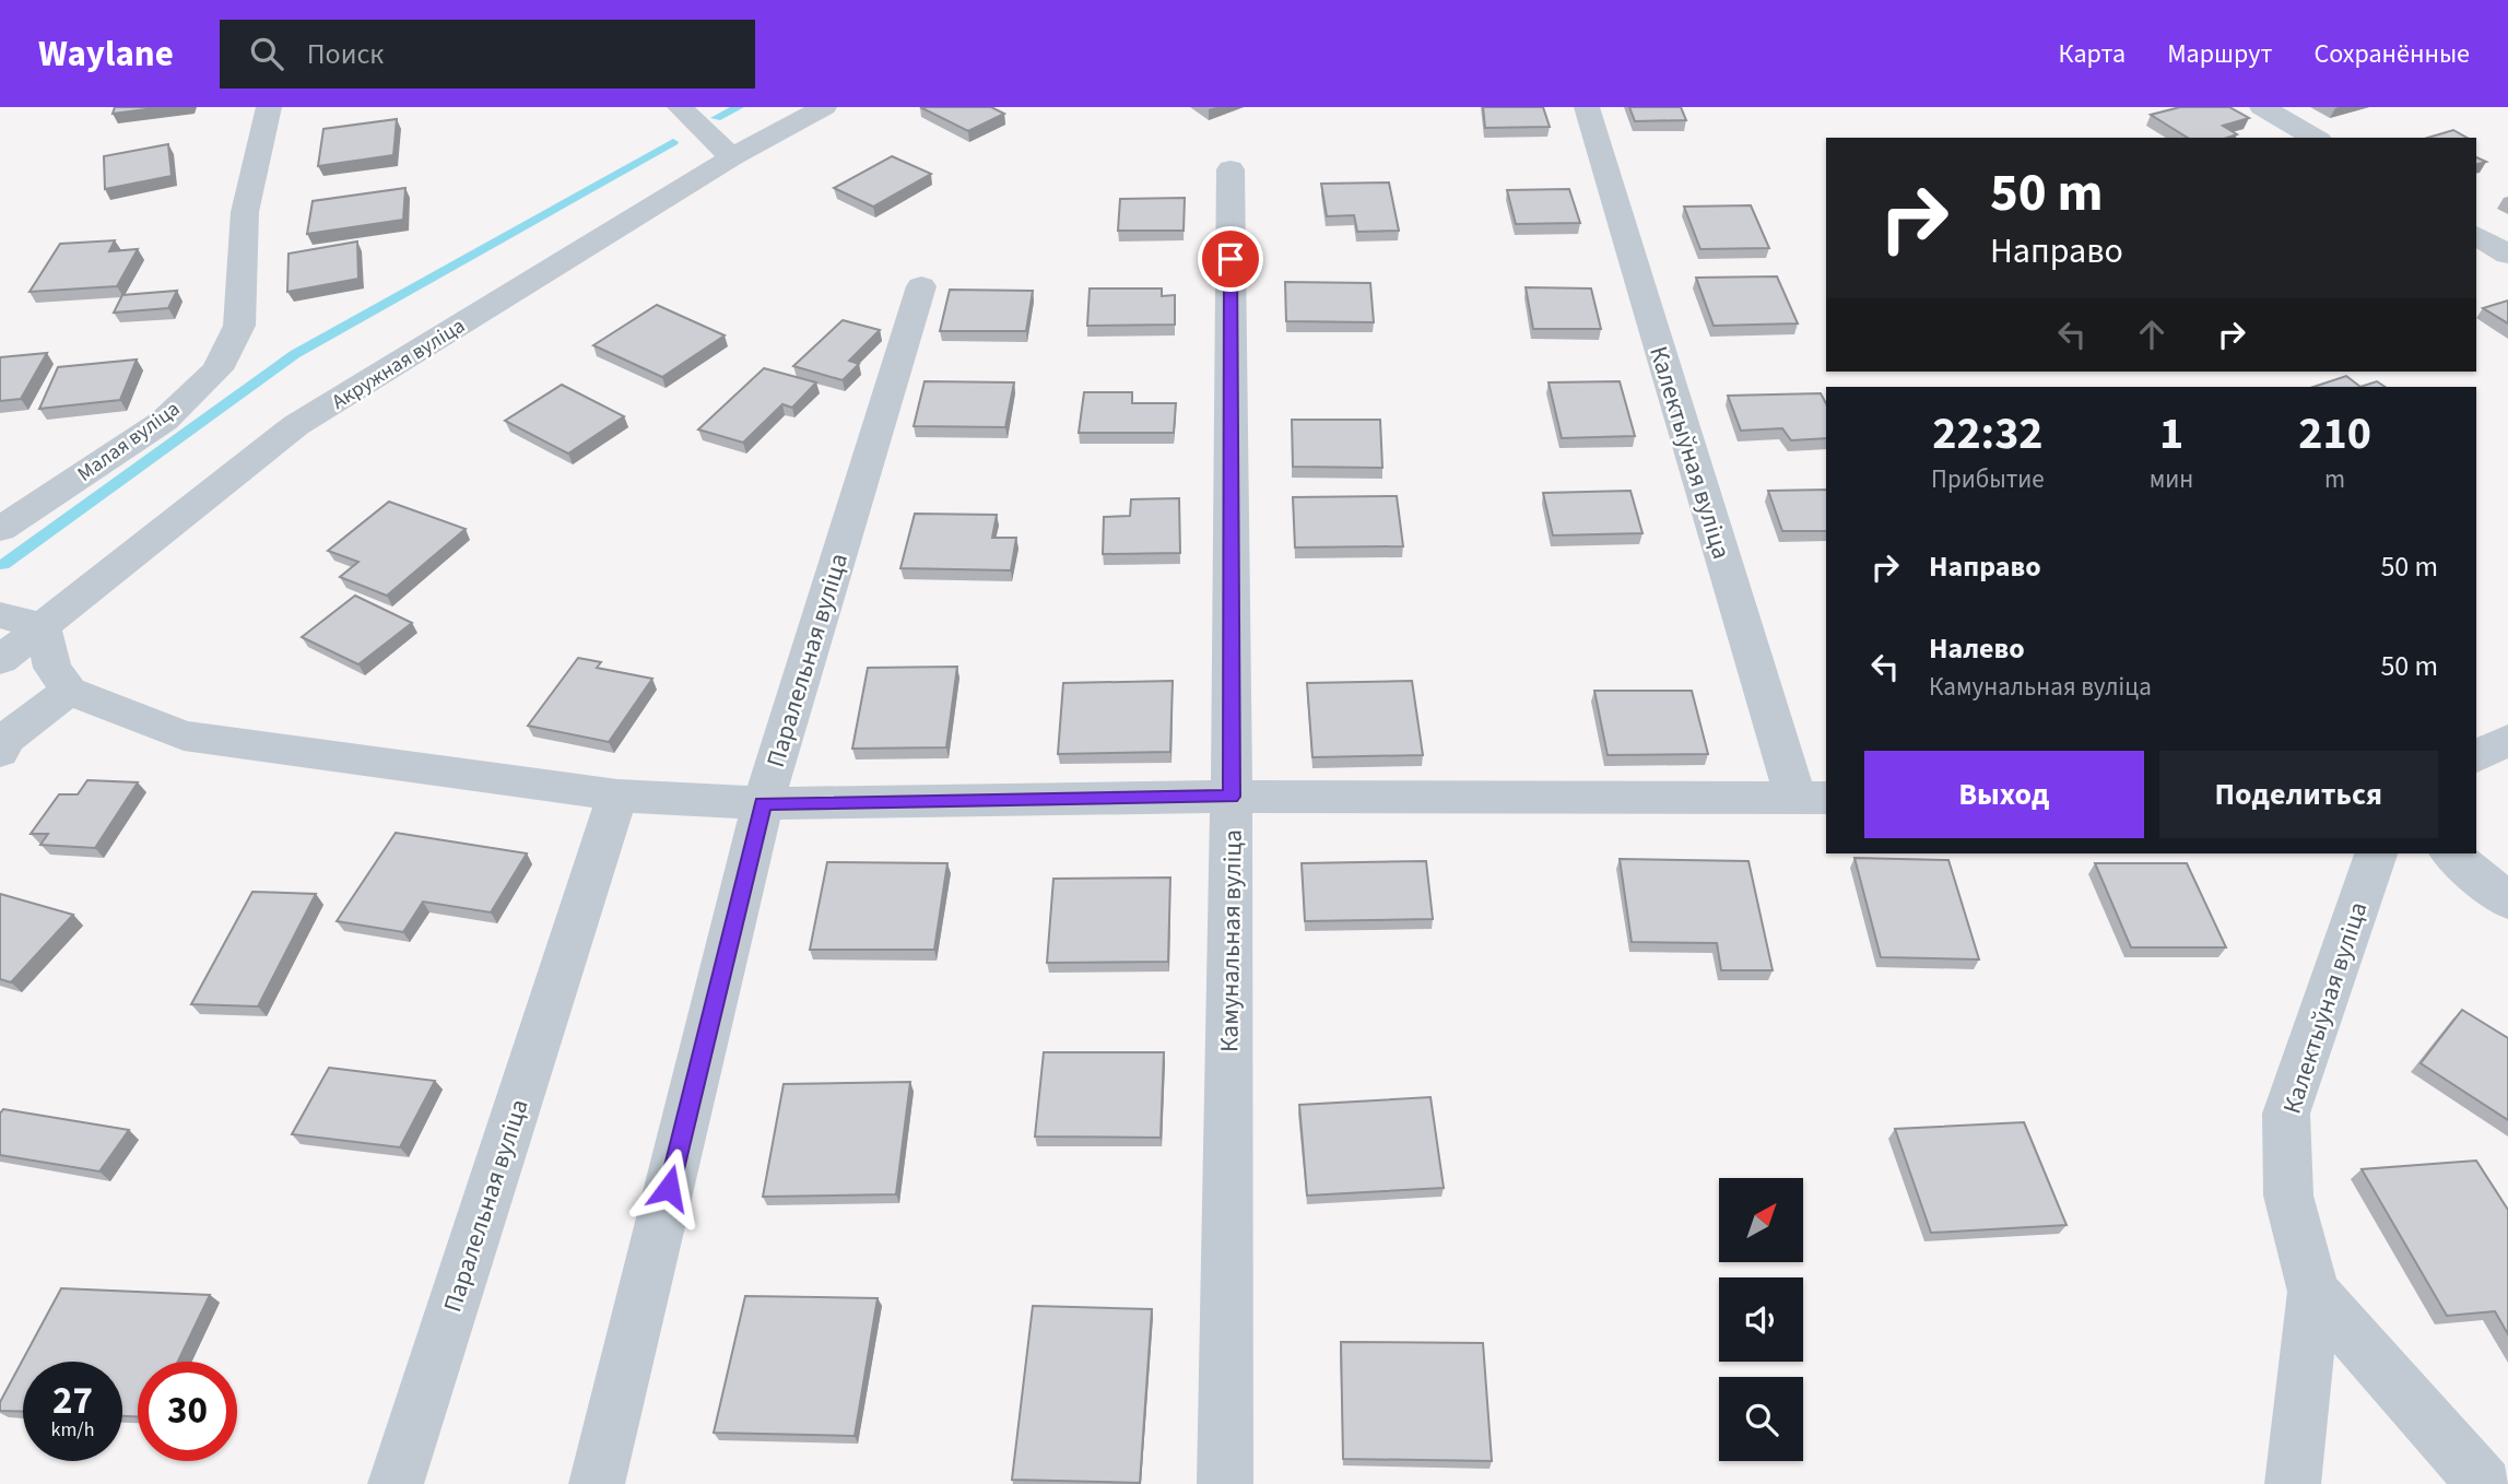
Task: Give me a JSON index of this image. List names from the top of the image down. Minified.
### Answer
{"streets":{"street":["Акружная вуліца","Малая вуліца","Калектыўная вуліца","Паралельная вуліца","Камунальная вуліца"]},"north":"top right","page":{"header":"Waylane","search":"Поиск","nav":["Карта","Маршрут","Сохранённые"],"turn":["50 m","Направо"],"eta":["22:32","Прибытие","1","мин","210","m"],"list":[{"name":"Направо","value":"50 m"},{"name":"Налево","note":"Камунальная вуліца","value":"50 m"}],"buttons":["Выход","Поделиться"],"speed":"27 km/h","limit":"30"}}
